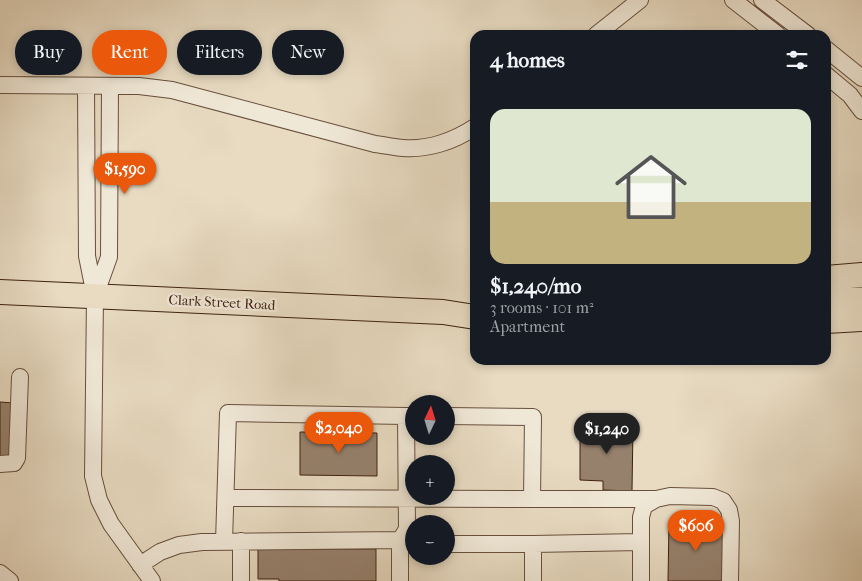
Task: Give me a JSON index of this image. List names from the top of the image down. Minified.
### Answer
{"streets":{"highway":["Clark Street Road"]},"north":"top","page":{"chip":["Buy","Rent","Filters","New"],"heading":"4 homes","list":[{"name":"$1,240/mo","note":"3 rooms · 101 m² · Apartment"}],"price":["$1,590","$2,040","$1,240","$606"],"map_buttons":["+","−"]}}
